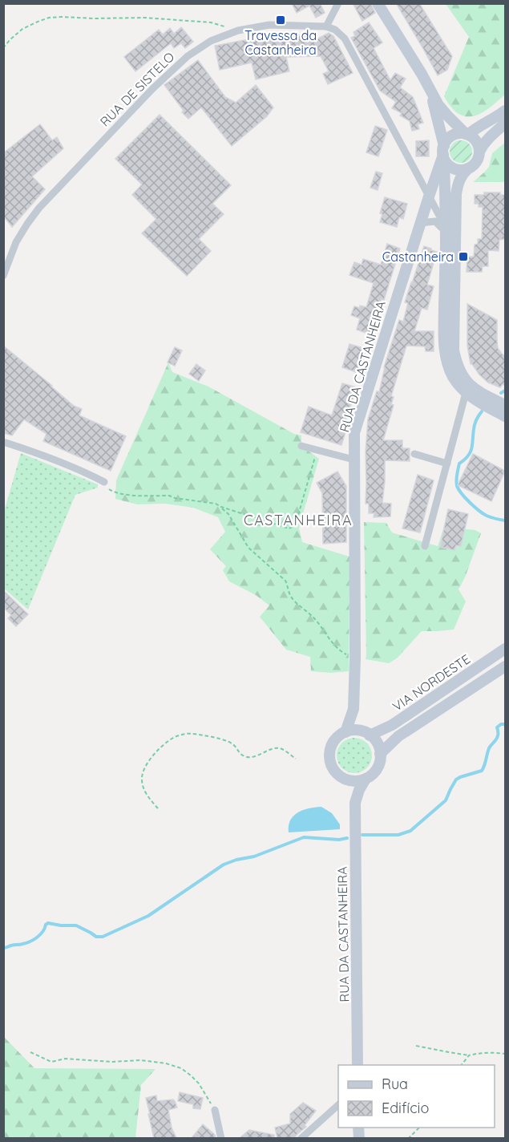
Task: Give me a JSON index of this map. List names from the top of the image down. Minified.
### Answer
{"streets":{"main road":["RUA DA CASTANHEIRA","VIA NORDESTE"],"street":["RUA DE SISTELO"]},"crossings":[["RUA DA CASTANHEIRA","VIA NORDESTE"]],"districts":["CASTANHEIRA"],"places":{"transit":["Travessa da Castanheira","Castanheira"]},"legend":["Rua","Edifício"]}
